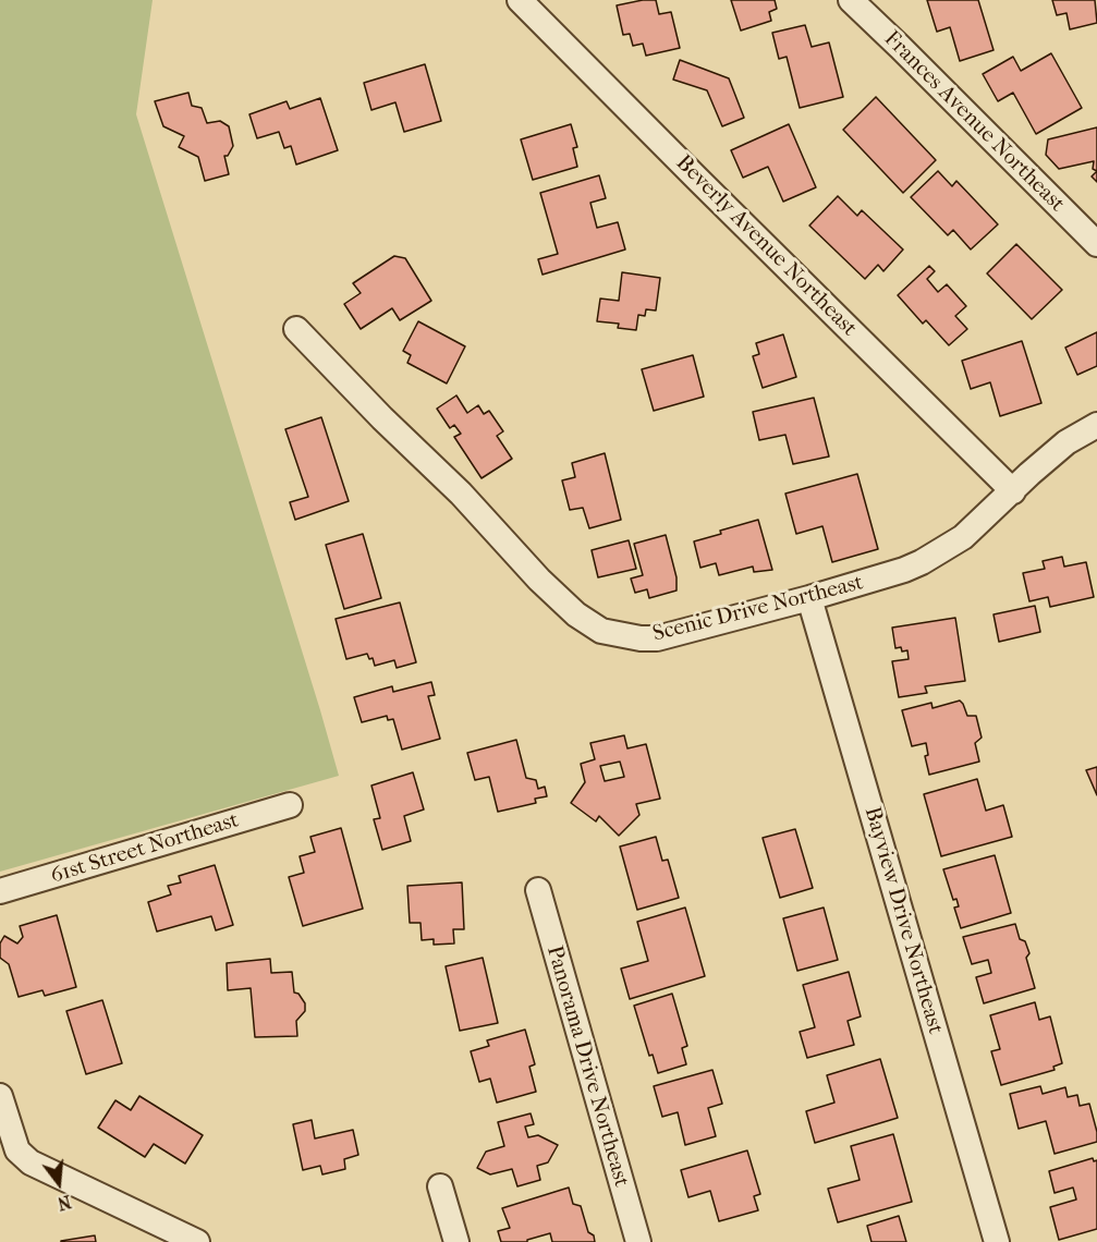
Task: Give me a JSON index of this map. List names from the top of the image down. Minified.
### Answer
{"streets":{"street":["Frances Avenue Northeast","Beverly Avenue Northeast","Scenic Drive Northeast","61st Street Northeast","Bayview Drive Northeast","Panorama Drive Northeast"]},"crossings":[["Beverly Avenue Northeast","Scenic Drive Northeast"],["Scenic Drive Northeast","Bayview Drive Northeast"]],"north":"bottom"}
